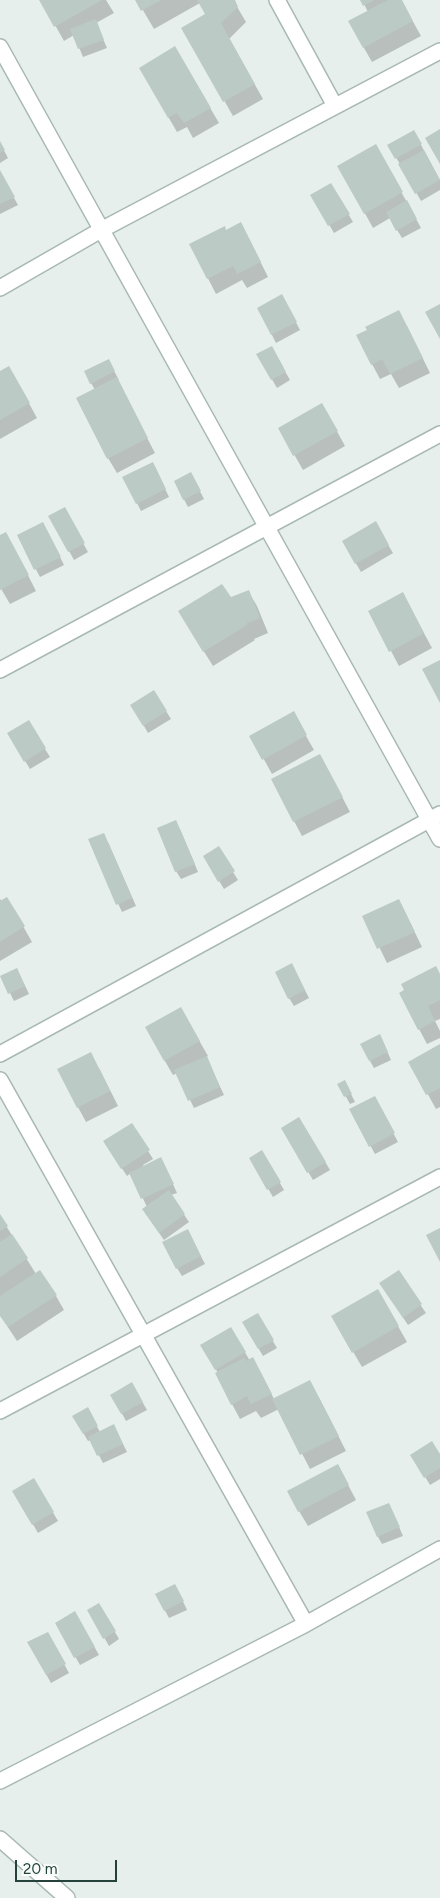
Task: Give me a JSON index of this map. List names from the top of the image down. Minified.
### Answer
{"scale_bar":"20 m"}
